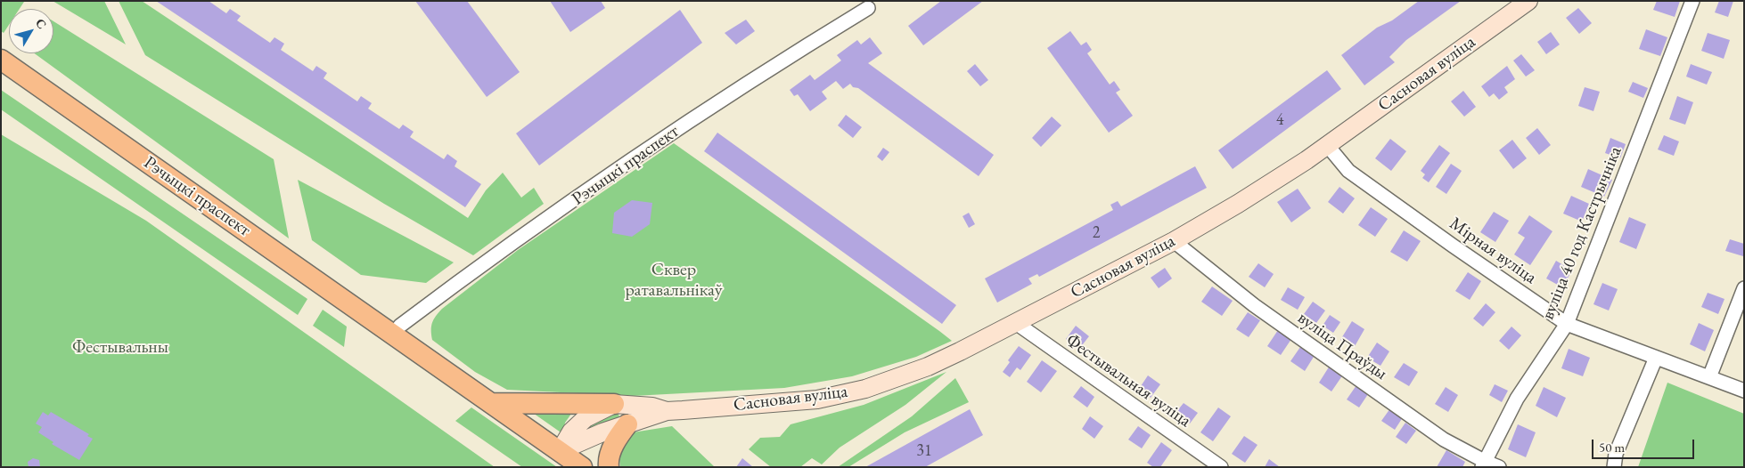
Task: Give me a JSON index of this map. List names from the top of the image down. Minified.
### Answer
{"streets":{"main road":["Сасновая вуліца","Рэчыцкі праспект"],"street":["вуліца 40 год Кастрычніка","Мірная вуліца","вуліца Праўды","Фестывальная вуліца"]},"crossings":[["Сасновая вуліца","Рэчыцкі праспект"],["Сасновая вуліца","Мірная вуліца"],["Сасновая вуліца","вуліца Праўды"],["Сасновая вуліца","Фестывальная вуліца"],["вуліца 40 год Кастрычніка","Мірная вуліца"],["вуліца 40 год Кастрычніка","вуліца Праўды"]],"parks":["Сквер ратавальнікаў","Фестывальны"],"house_numbers":["4","2","31"],"scale_bar":"50 m","north":"top right"}
